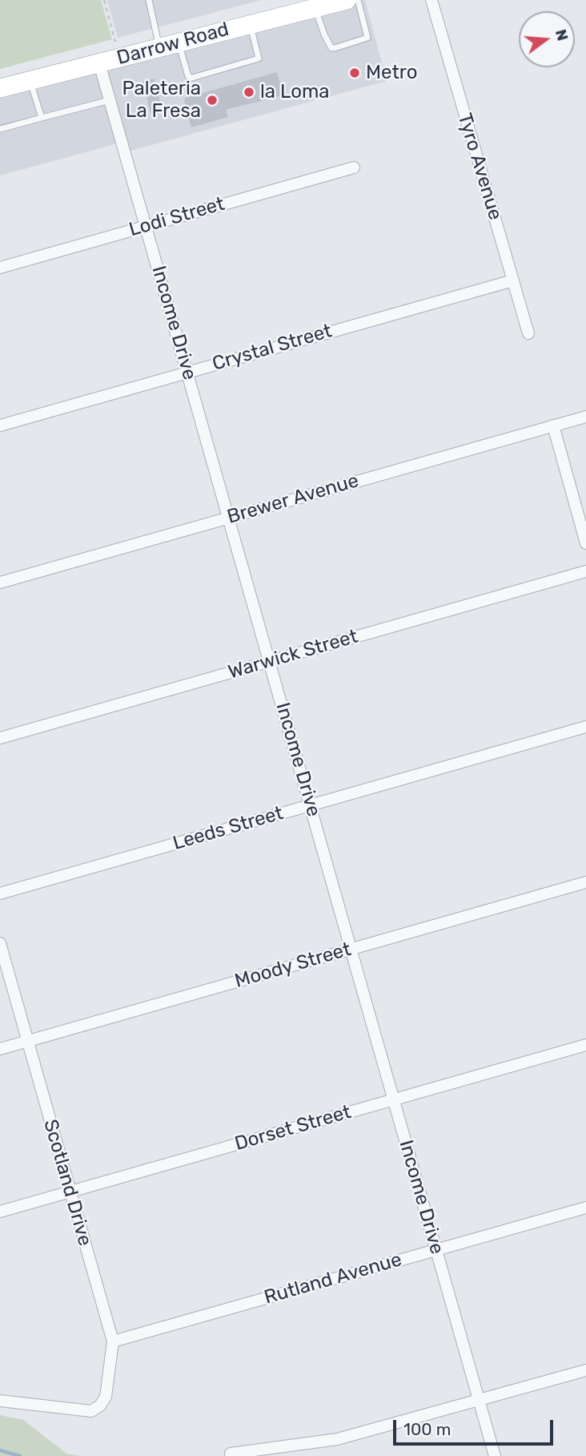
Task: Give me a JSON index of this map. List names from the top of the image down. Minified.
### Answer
{"streets":{"main road":["Darrow Road"],"street":["Tyro Avenue","Lodi Street","Income Drive","Crystal Street","Brewer Avenue","Warwick Street","Leeds Street","Moody Street","Dorset Street","Scotland Drive","Rutland Avenue"]},"crossings":[["Darrow Road","Income Drive"],["Tyro Avenue","Crystal Street"],["Lodi Street","Income Drive"],["Income Drive","Crystal Street"],["Income Drive","Brewer Avenue"],["Income Drive","Warwick Street"],["Income Drive","Leeds Street"],["Income Drive","Moody Street"],["Income Drive","Dorset Street"],["Income Drive","Rutland Avenue"],["Moody Street","Scotland Drive"],["Dorset Street","Scotland Drive"],["Scotland Drive","Rutland Avenue"]],"places":["Metro","la Loma","Paleteria La Fresa"],"scale_bar":"100 m","north":"right"}
